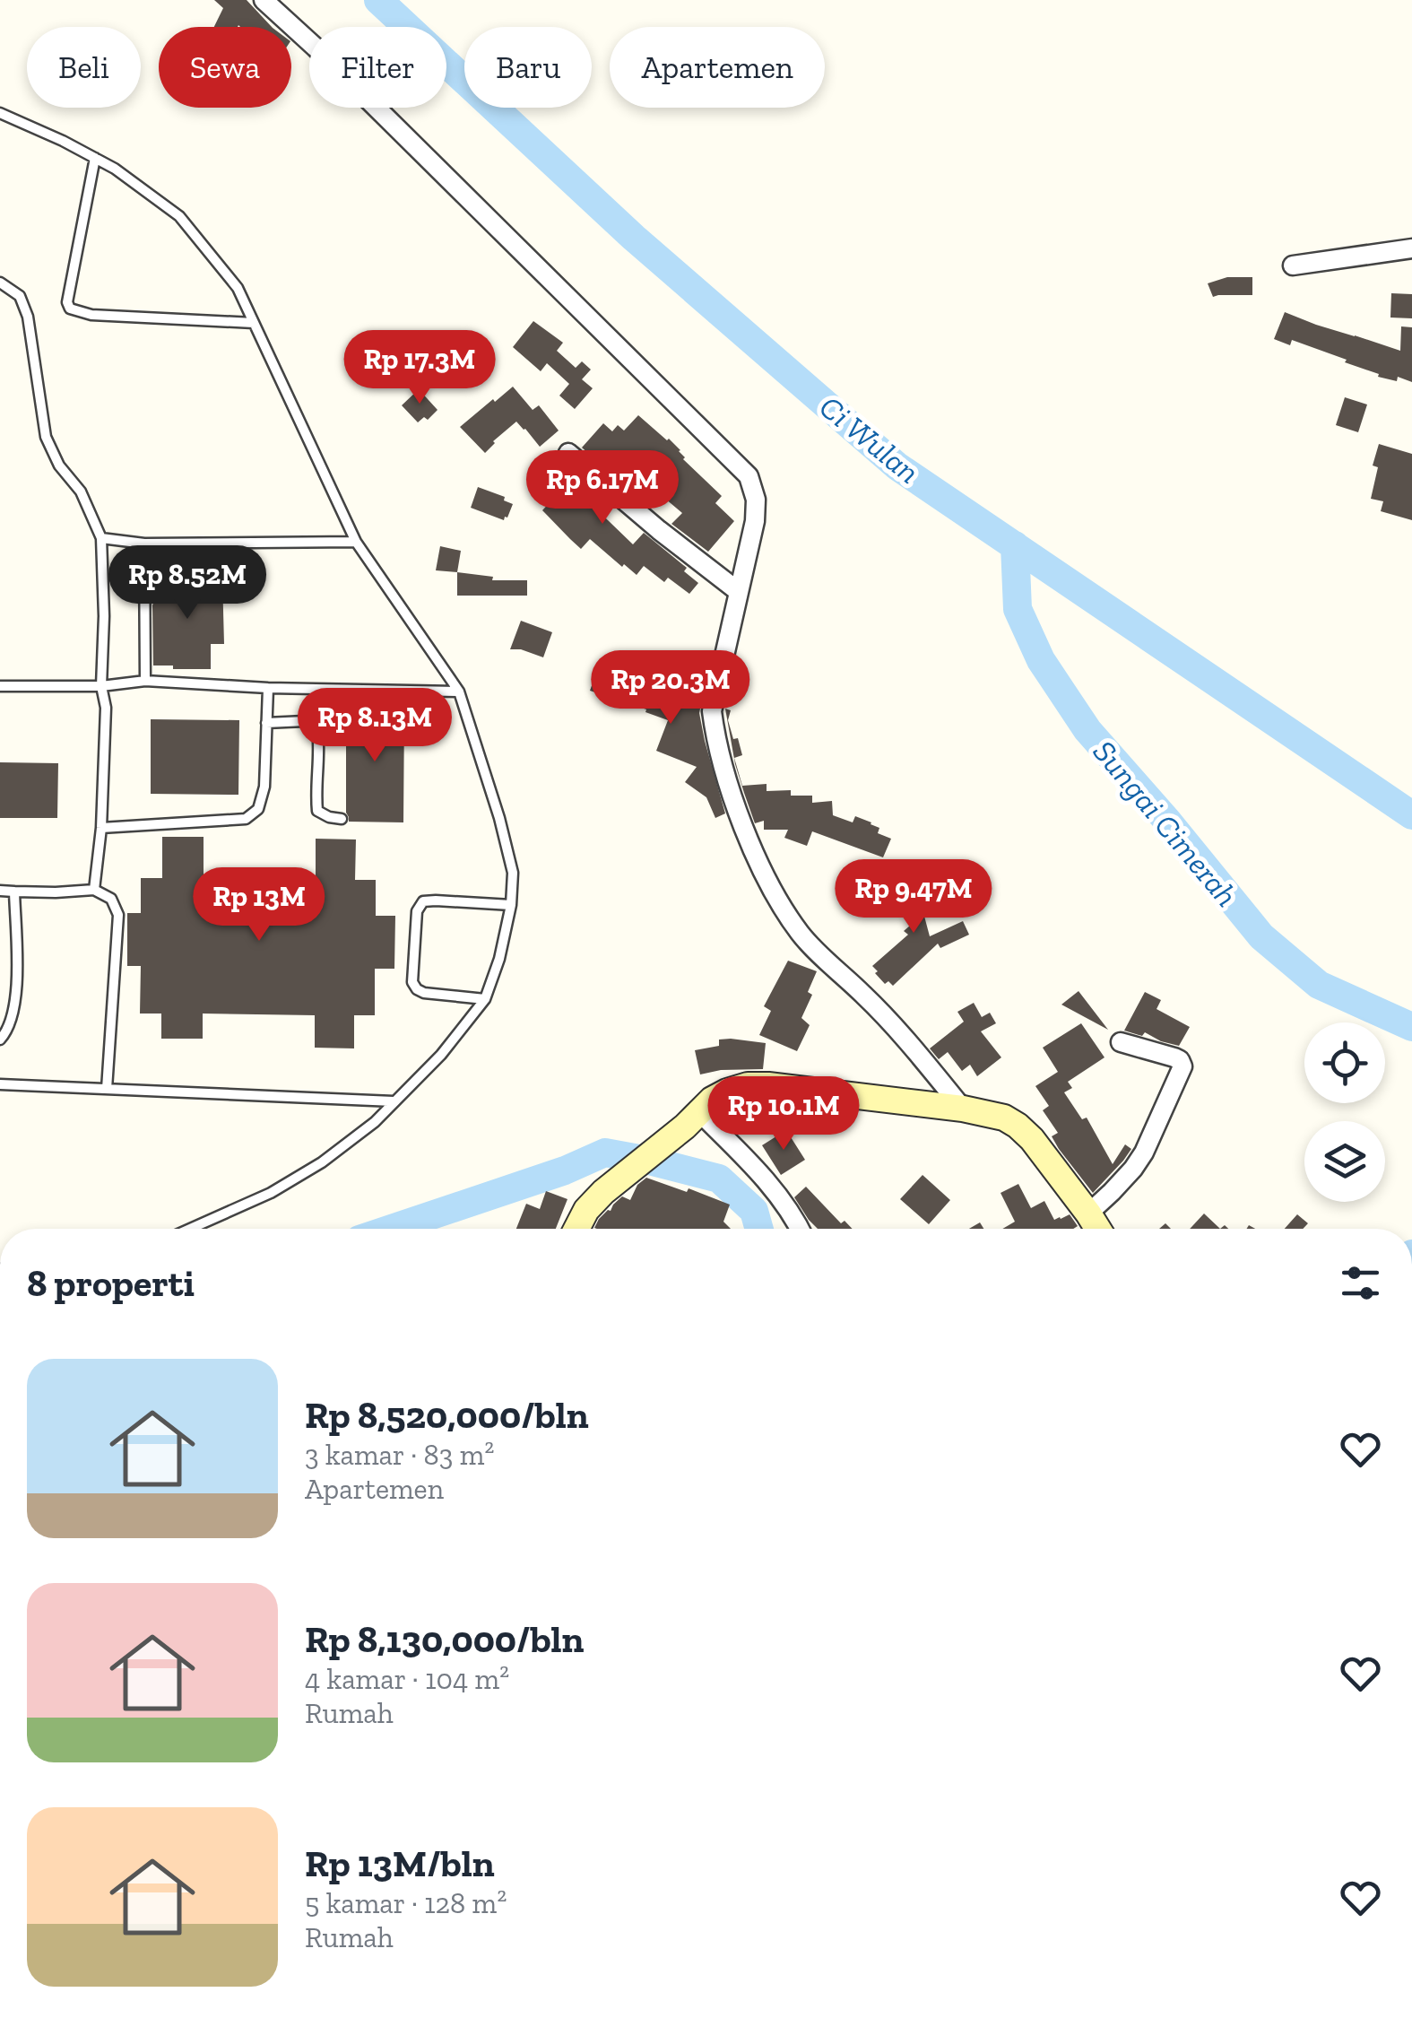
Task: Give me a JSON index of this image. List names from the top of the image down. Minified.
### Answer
{"water":["Ci Wulan","Sungai Cimerah"],"page":{"chip":["Beli","Sewa","Filter","Baru","Apartemen"],"price":["Rp 17.3M","Rp 6.17M","Rp 8.52M","Rp 20.3M","Rp 8.13M","Rp 9.47M","Rp 13M","Rp 10.1M"],"heading":"8 properti","list":[{"name":"Rp 8,520,000/bln","note":"3 kamar · 83 m² · Apartemen"},{"name":"Rp 8,130,000/bln","note":"4 kamar · 104 m² · Rumah"},{"name":"Rp 13M/bln","note":"5 kamar · 128 m² · Rumah"}]}}
